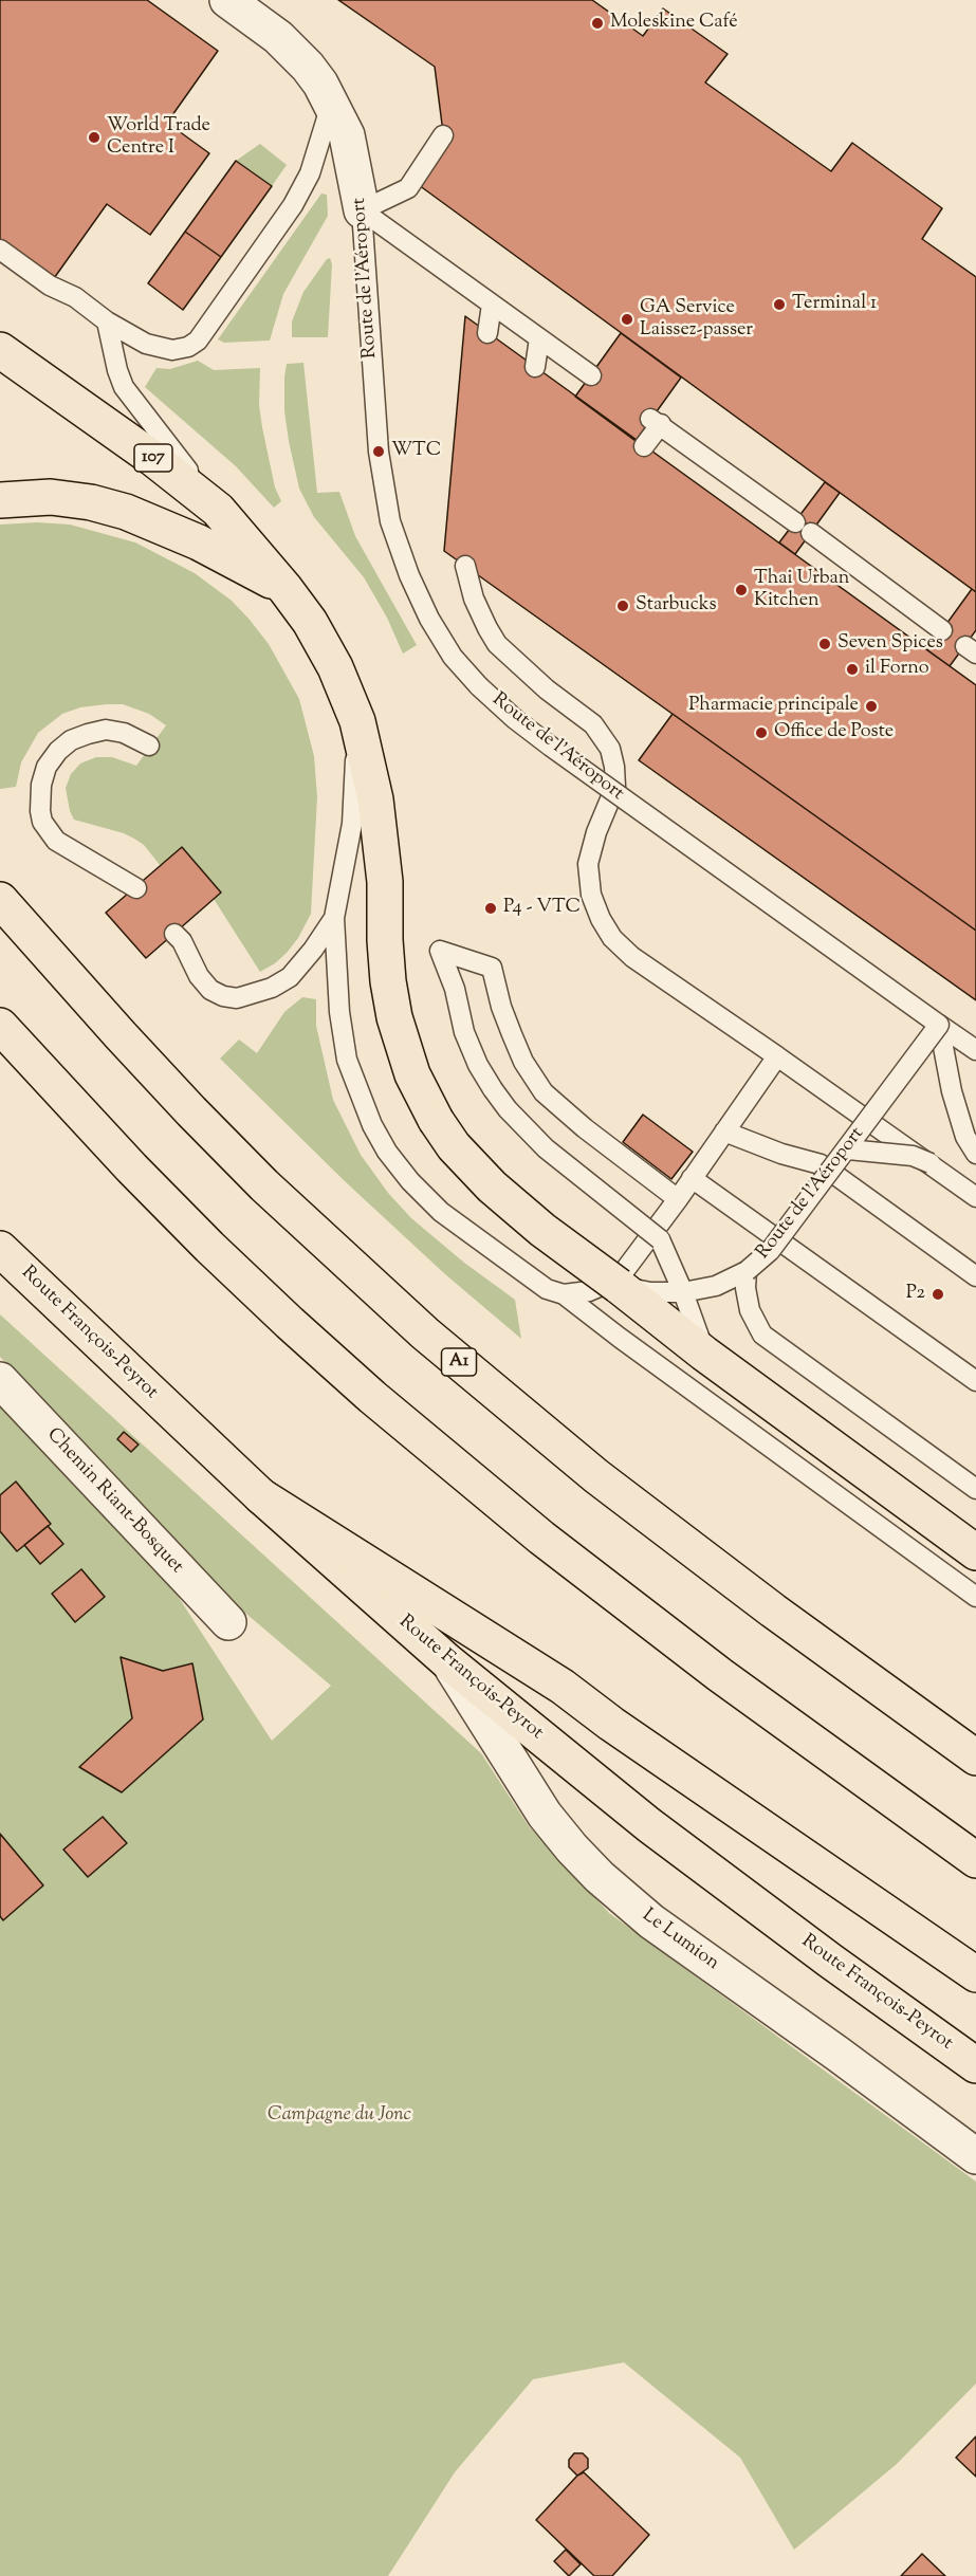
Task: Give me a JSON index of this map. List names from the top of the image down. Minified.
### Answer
{"streets":{"main road":["107","Route François-Peyrot","A1"],"street":["Route de l'Aéroport","Chemin Riant-Bosquet","Le Lumion"]},"crossings":[["Route François-Peyrot","Le Lumion"]],"parks":["Campagne du Jonc"],"places":["Moleskine Café","World Trade Centre I","Terminal 1","GA Service Laissez-passer","WTC","Thai Urban Kitchen","Starbucks","Seven Spices","il Forno","Pharmacie principale","Office de Poste","P4 - VTC","P2"]}
